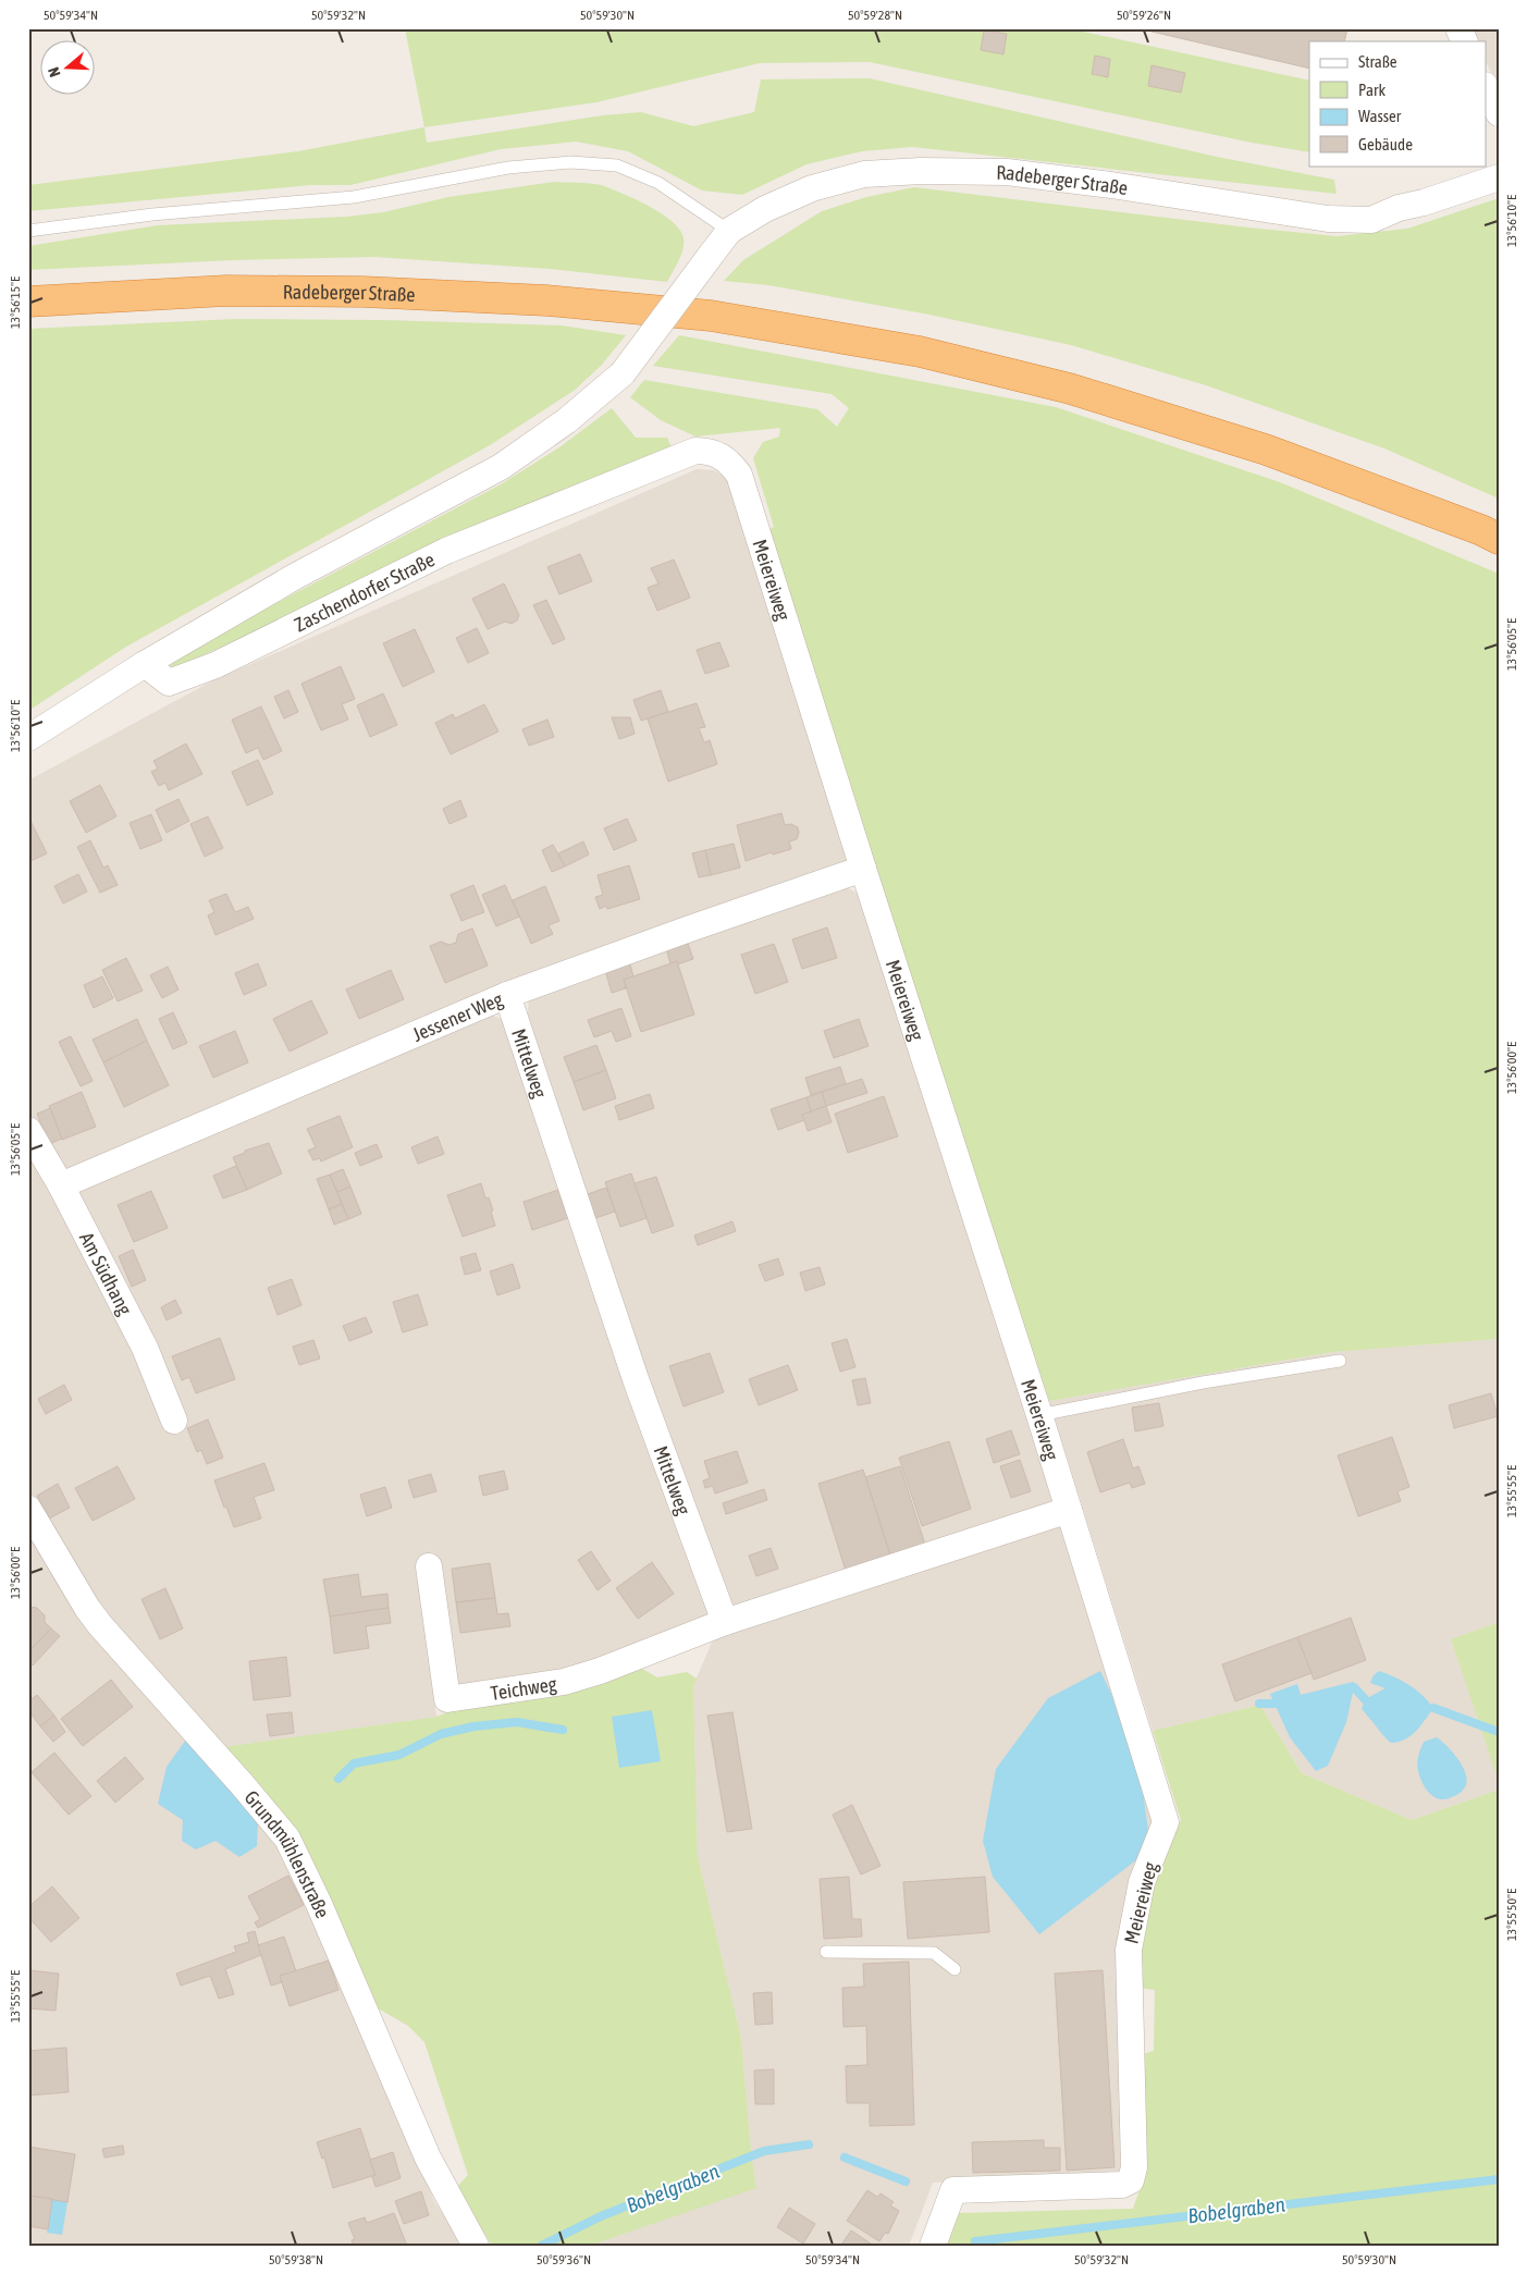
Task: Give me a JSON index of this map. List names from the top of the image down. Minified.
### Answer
{"streets":{"highway":["Radeberger Straße"],"street":["Meiereiweg","Zaschendorfer Straße","Jessener Weg","Mittelweg","Am Südhang","Teichweg","Grundmühlenstraße"]},"crossings":[["Radeberger Straße","Zaschendorfer Straße"],["Meiereiweg","Zaschendorfer Straße"],["Meiereiweg","Jessener Weg"],["Jessener Weg","Mittelweg"],["Jessener Weg","Am Südhang"],["Mittelweg","Teichweg"]],"water":["Bobelgraben"],"legend":["Straße","Park","Wasser","Gebäude"],"north":"left","coordinates":["50°59'34\"N","50°59'32\"N","50°59'30\"N","50°59'28\"N","50°59'26\"N","13°56'10\"E","13°56'15\"E","13°56'05\"E","13°56'00\"E","13°55'55\"E","13°55'50\"E","50°59'38\"N","50°59'36\"N"]}
